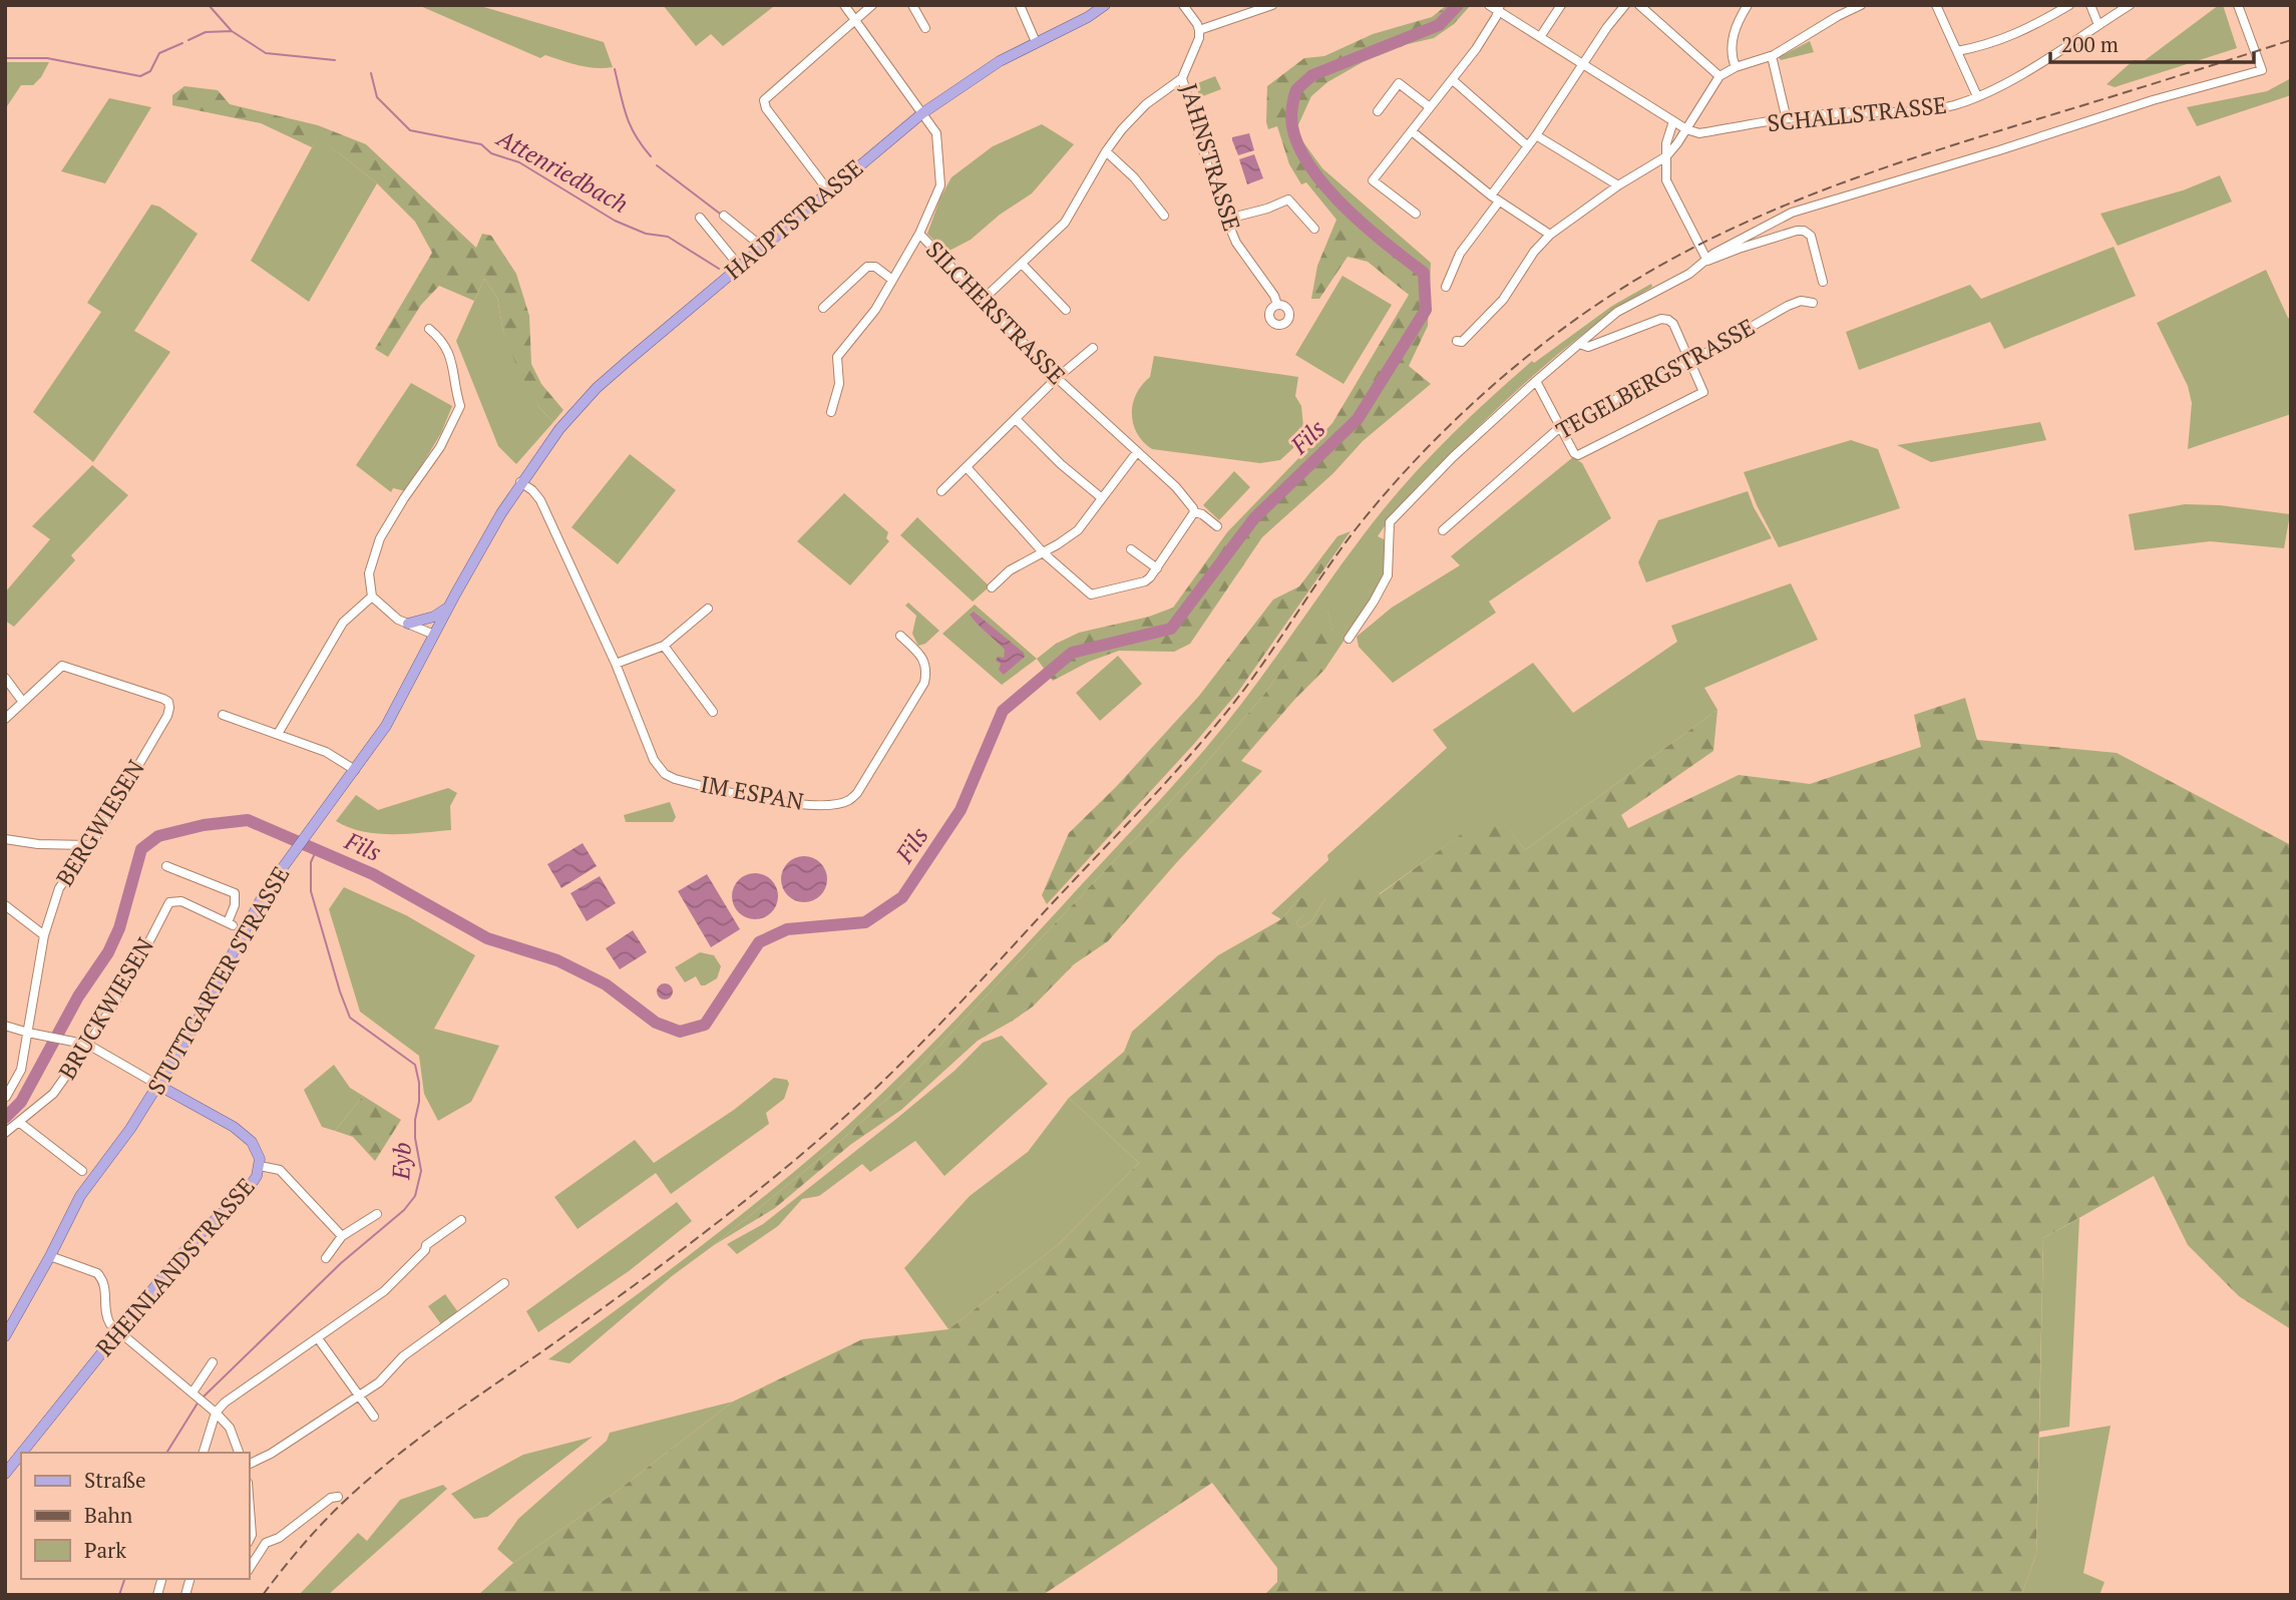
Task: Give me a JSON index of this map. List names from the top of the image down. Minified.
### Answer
{"streets":{"main road":["HAUPTSTRASSE","STUTTGARTER STRASSE","RHEINLANDSTRASSE"],"street":["SCHALLSTRASSE","JAHNSTRASSE","SILCHERSTRASSE","TEGELBERGSTRASSE","IM ESPAN","BERGWIESEN","BRUCKWIESEN"]},"crossings":[["HAUPTSTRASSE","SILCHERSTRASSE"],["HAUPTSTRASSE","IM ESPAN"],["HAUPTSTRASSE","STUTTGARTER STRASSE"],["IM ESPAN","STUTTGARTER STRASSE"],["STUTTGARTER STRASSE","RHEINLANDSTRASSE"]],"water":["Attenriedbach","Fils","Eyb"],"legend":["Straße","Bahn","Park"],"scale_bar":"200 m"}
